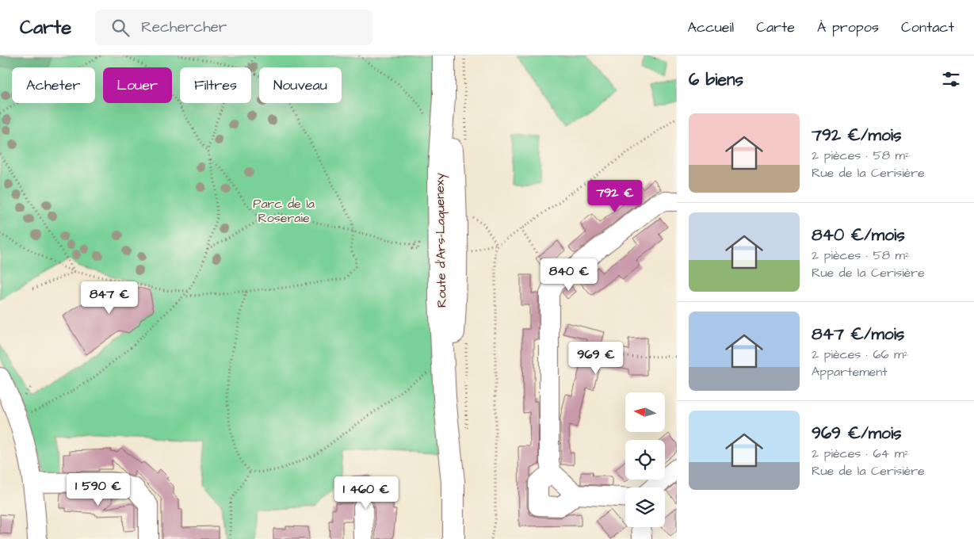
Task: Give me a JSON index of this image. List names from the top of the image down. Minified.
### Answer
{"streets":{"main road":["Route d'Ars-Laquenexy"]},"parks":["Parc de la Roseraie"],"north":"left","page":{"header":"Carte","search":"Rechercher","nav":["Accueil","Carte","À propos","Contact"],"heading":"6 biens","chip":["Acheter","Louer","Filtres","Nouveau"],"list":[{"name":"792 €/mois","note":"2 pièces · 58 m² · Rue de la Cerisière"},{"name":"840 €/mois","note":"2 pièces · 58 m² · Rue de la Cerisière"},{"name":"847 €/mois","note":"2 pièces · 66 m² · Appartement"},{"name":"969 €/mois","note":"2 pièces · 64 m² · Rue de la Cerisière"}],"price":["792 €","840 €","847 €","969 €","1 590 €","1 460 €"]}}
